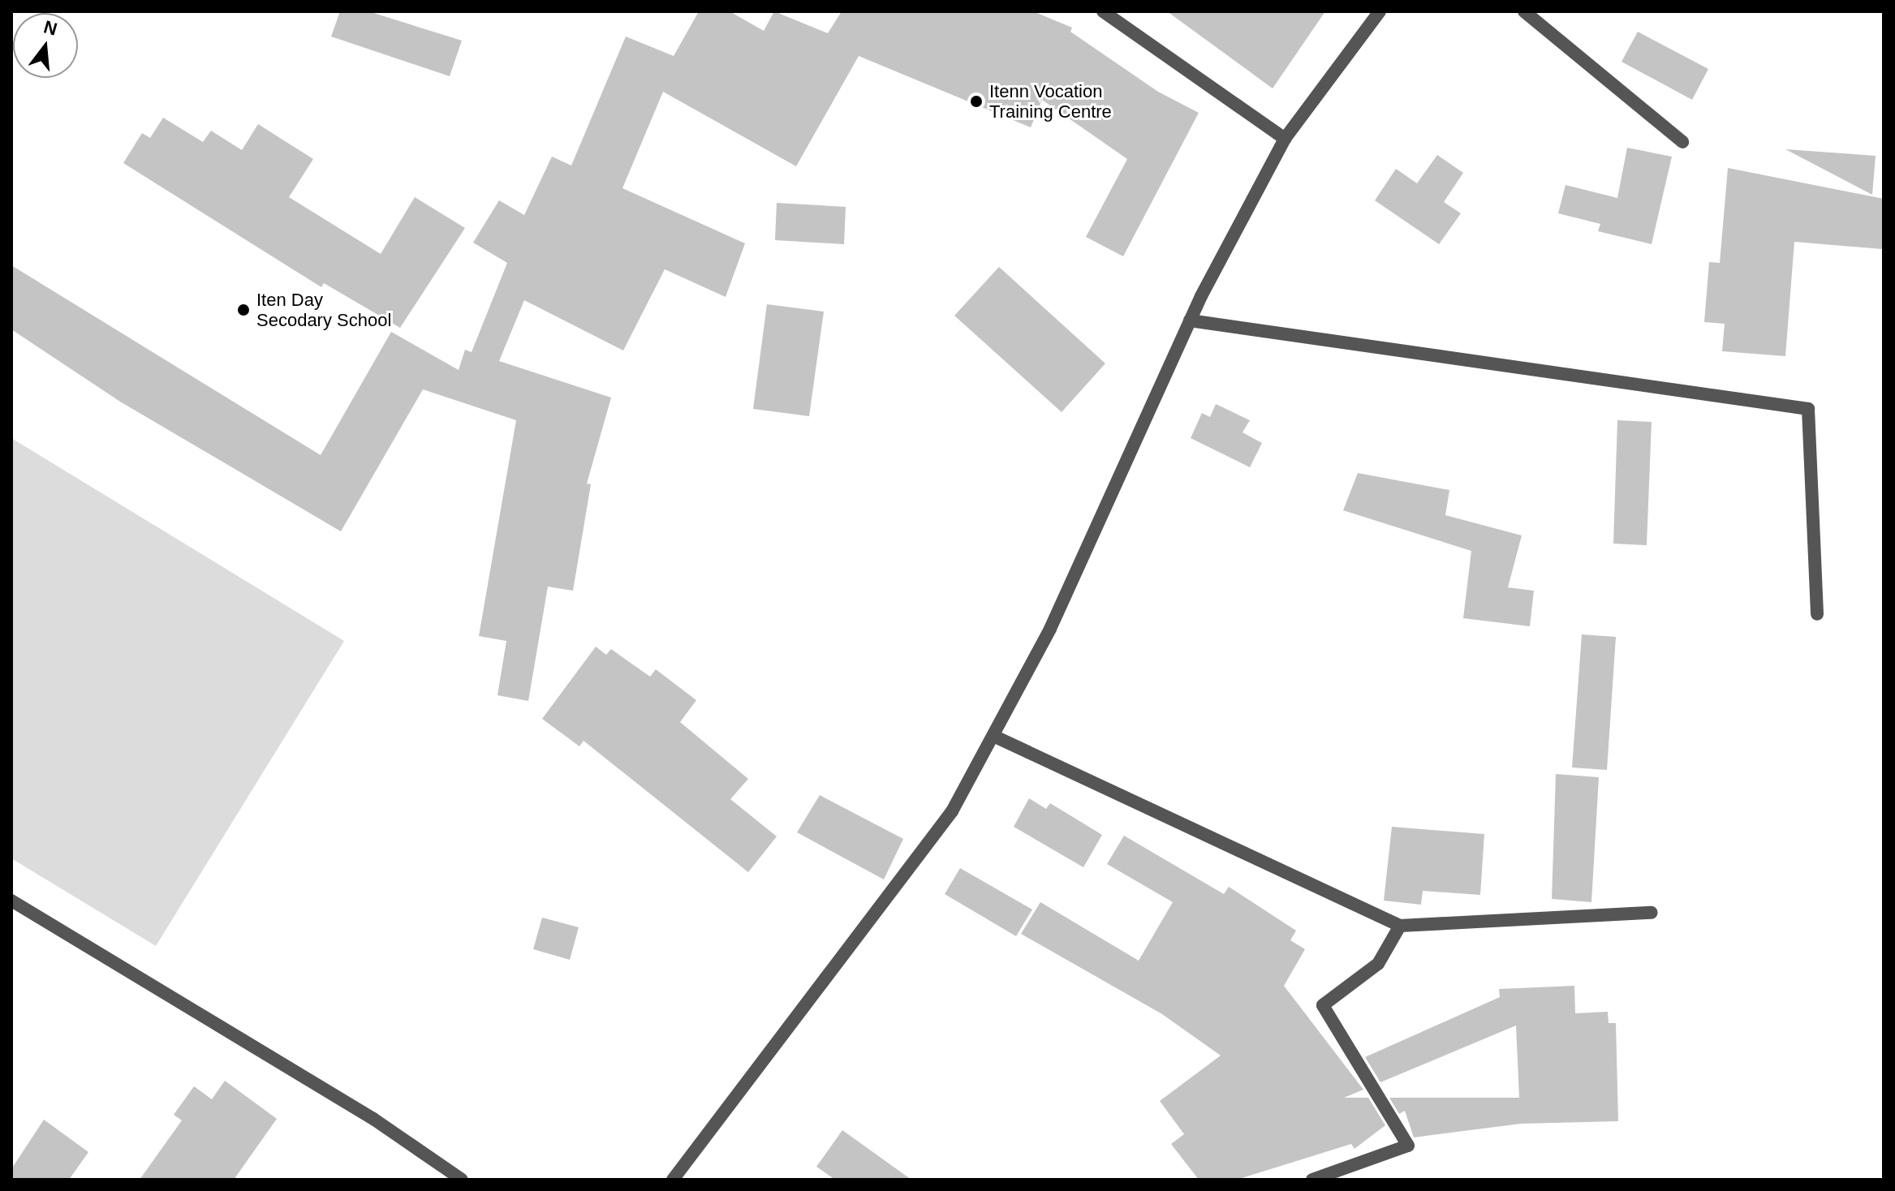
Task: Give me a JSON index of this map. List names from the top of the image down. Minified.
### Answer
{"places":["Itenn Vocation Training Centre","Iten Day Secodary School"],"north":"top"}
